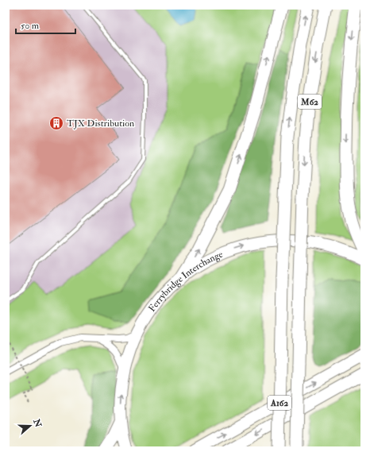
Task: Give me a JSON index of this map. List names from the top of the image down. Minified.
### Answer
{"streets":{"highway":["M62","Ferrybridge Interchange","A162"]},"one_way":["Ferrybridge Interchange"],"places":{"building":["TJX Distribution"]},"scale_bar":"50 m","north":"right"}
